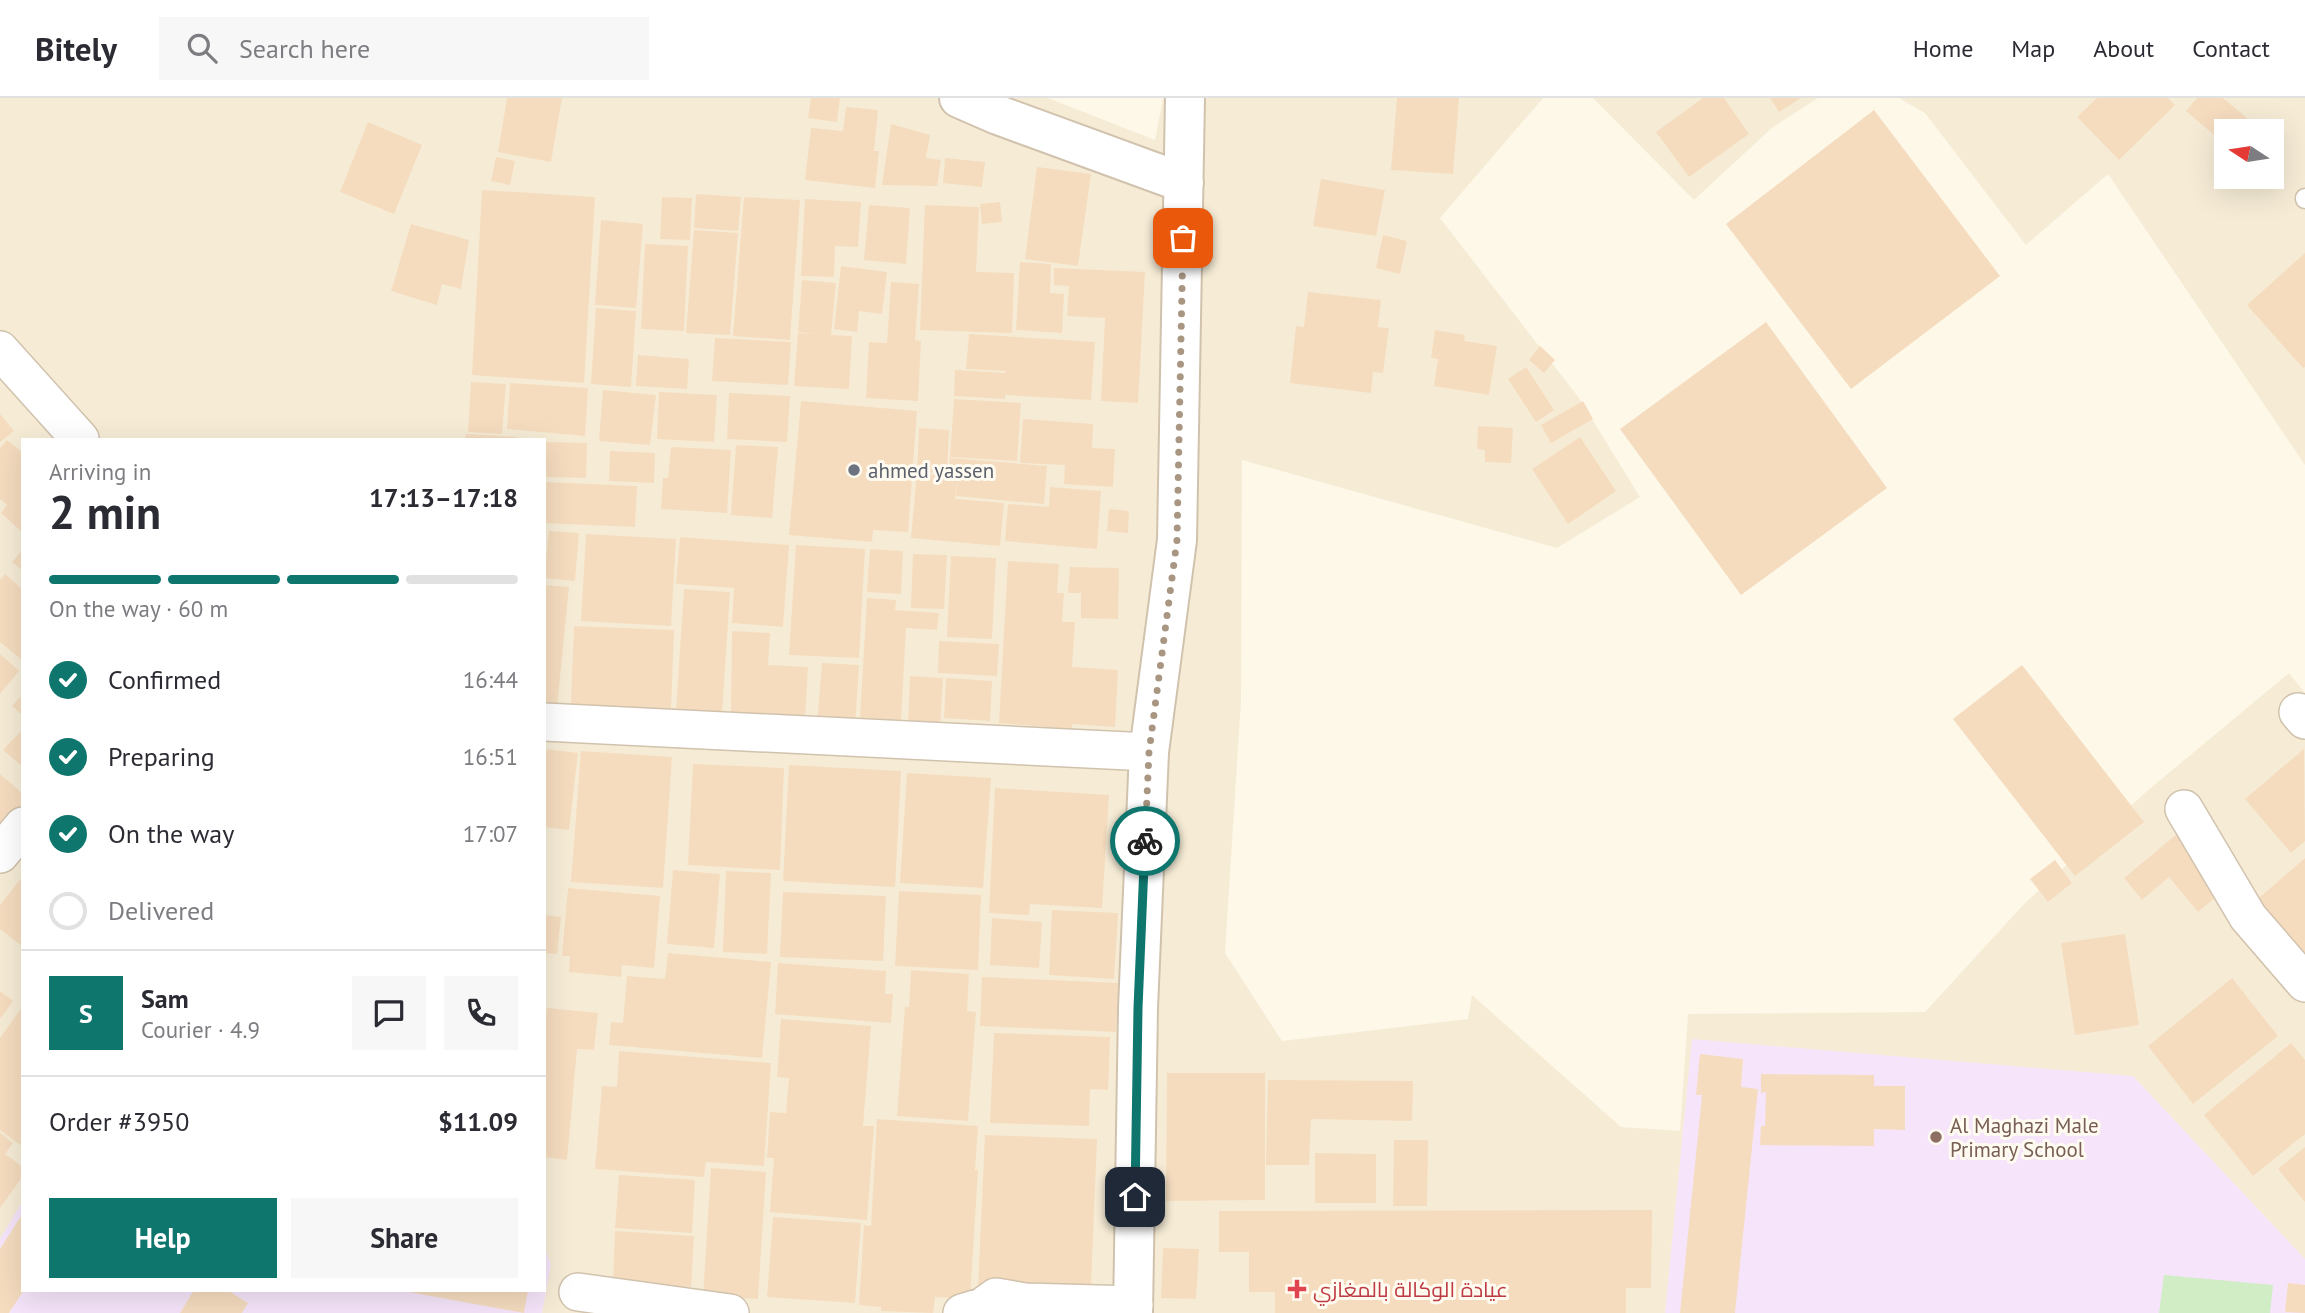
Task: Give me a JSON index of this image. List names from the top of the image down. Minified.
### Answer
{"places":{"other":["ahmed yassen","Al Maghazi Male Primary School"],"health":["عيادة الوكالة بالمغازي"]},"north":"left","page":{"header":"Bitely","search":"Search here","nav":["Home","Map","About","Contact"],"heading":["2 min","Arriving in","17:13–17:18"],"panel":["Sam","Courier · 4.9","Order #3950","$11.09"],"bar":"On the way · 60 m","list":[["Confirmed","16:44"],["Preparing","16:51"],["On the way","17:07"],"Delivered"],"round":"S","buttons":["Help","Share"]}}
